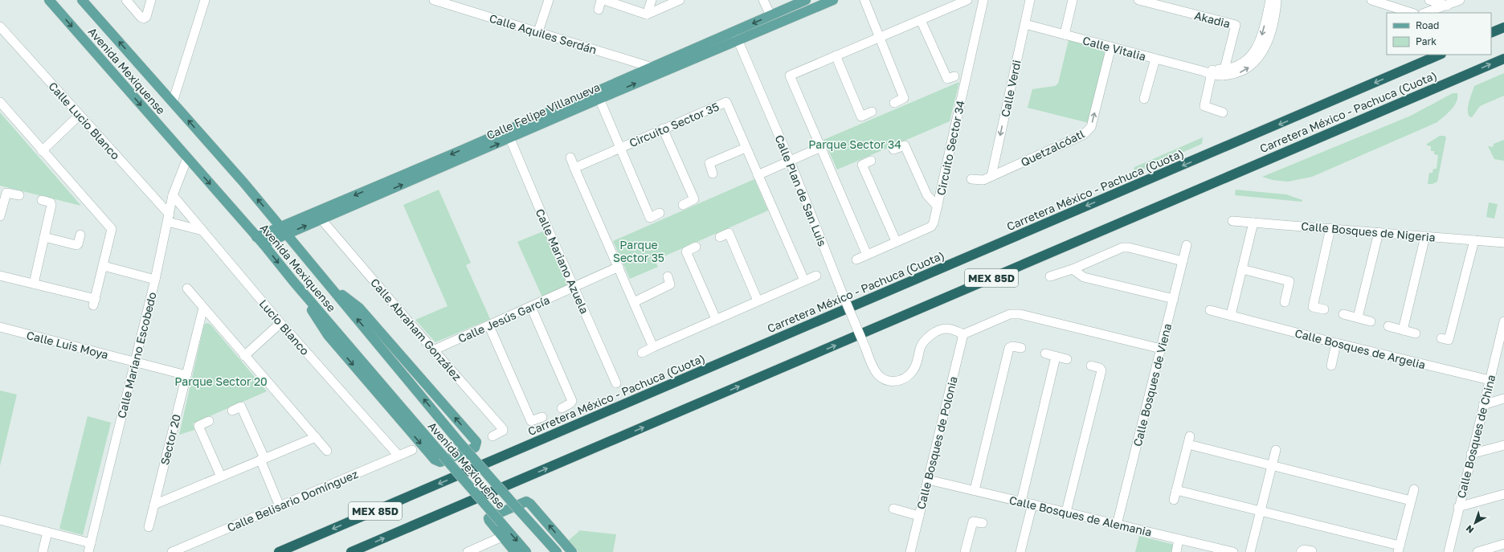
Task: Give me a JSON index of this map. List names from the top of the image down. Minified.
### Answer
{"streets":{"highway":["Carretera México - Pachuca (Cuota)","MEX 85D"],"main road":["Avenida Mexiquense","Calle Felipe Villanueva"],"street":["Akadia","Calle Aquiles Serdán","Calle Vitalia","Calle Verdi","Calle Lucio Blanco","Circuito Sector 35","Circuito Sector 34","Quetzalcóatl","Calle Plan de San Luis","Calle Bosques de Nigeria","Calle Mariano Azuela","Calle Jesús García","Lucio Blanco","Calle Abraham González","Calle Luis Moya","Calle Bosques de Argelia","Calle Mariano Escobedo","Calle Bosques de Viena","Calle Bosques de China","Sector 20","Calle Bosques de Polonia","Calle Belisario Domínguez","Calle Bosques de Alemania"]},"crossings":[["Akadia","Calle Vitalia"],["Calle Aquiles Serdán","Calle Felipe Villanueva"],["Calle Vitalia","Calle Verdi"],["Calle Vitalia","Quetzalcóatl"],["Avenida Mexiquense","Calle Felipe Villanueva"],["Avenida Mexiquense","Calle Mariano Escobedo"],["Calle Verdi","Quetzalcóatl"],["Calle Felipe Villanueva","Circuito Sector 35"],["Calle Felipe Villanueva","Calle Plan de San Luis"],["Calle Felipe Villanueva","Calle Mariano Azuela"],["Calle Felipe Villanueva","Calle Abraham González"],["Calle Lucio Blanco","Calle Mariano Escobedo"],["Calle Plan de San Luis","Calle Bosques de Polonia"],["Calle Mariano Azuela","Calle Jesús García"],["Calle Jesús García","Calle Abraham González"],["Lucio Blanco","Calle Mariano Escobedo"],["Lucio Blanco","Calle Belisario Domínguez"],["Calle Luis Moya","Calle Mariano Escobedo"],["Calle Bosques de Argelia","Calle Bosques de China"],["Calle Bosques de Viena","Calle Bosques de Alemania"],["Calle Bosques de Polonia","Calle Bosques de Alemania"]],"one_way":["Calle Verdi","Quetzalcóatl"],"parks":["Parque Sector 34","Parque Sector 35","Parque Sector 20"],"legend":["Road","Park"],"north":"bottom left"}
